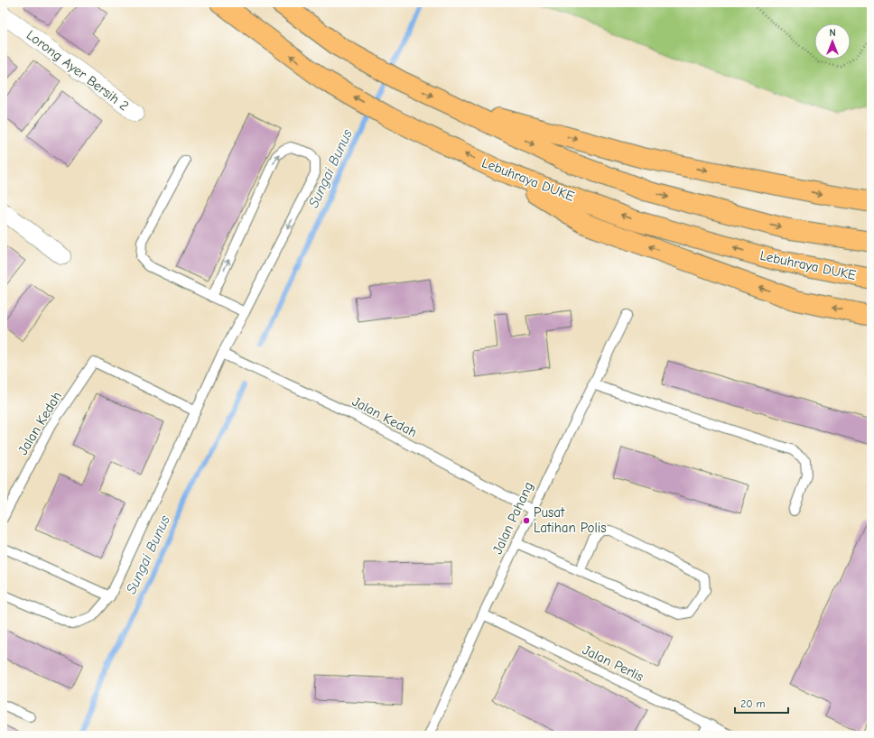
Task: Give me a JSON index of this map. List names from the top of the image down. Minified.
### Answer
{"streets":{"highway":["Lebuhraya DUKE"],"street":["Lorong Ayer Bersih 2"],"lane":["Jalan Kedah","Jalan Pahang","Jalan Perlis"]},"crossings":[["Jalan Kedah","Jalan Pahang"],["Jalan Pahang","Jalan Perlis"]],"water":["Sungai Bunus"],"places":["Pusat Latihan Polis"],"scale_bar":"20 m","north":"top"}
